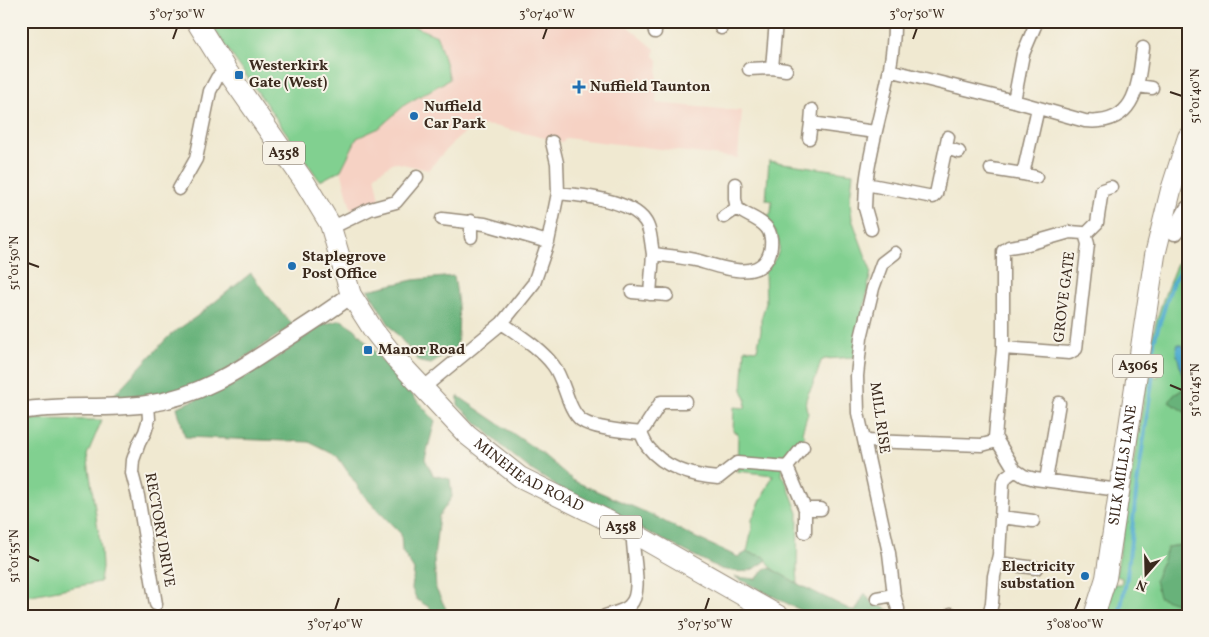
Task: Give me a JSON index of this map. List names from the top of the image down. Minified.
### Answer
{"streets":{"main road":["A358","A3065","SILK MILLS LANE","MINEHEAD ROAD"],"street":["GROVE GATE","MILL RISE","RECTORY DRIVE"]},"crossings":[["A358","MINEHEAD ROAD"]],"places":{"transit":["Westerkirk Gate (West)","Manor Road"],"health":["Nuffield Taunton"],"other":["Nuffield Car Park","Staplegrove Post Office","Electricity substation"]},"north":"bottom","coordinates":["3°07'30\"W","3°07'40\"W","3°07'50\"W","51°01'40\"N","51°01'50\"N","51°01'45\"N","51°01'55\"N","3°08'00\"W"]}
